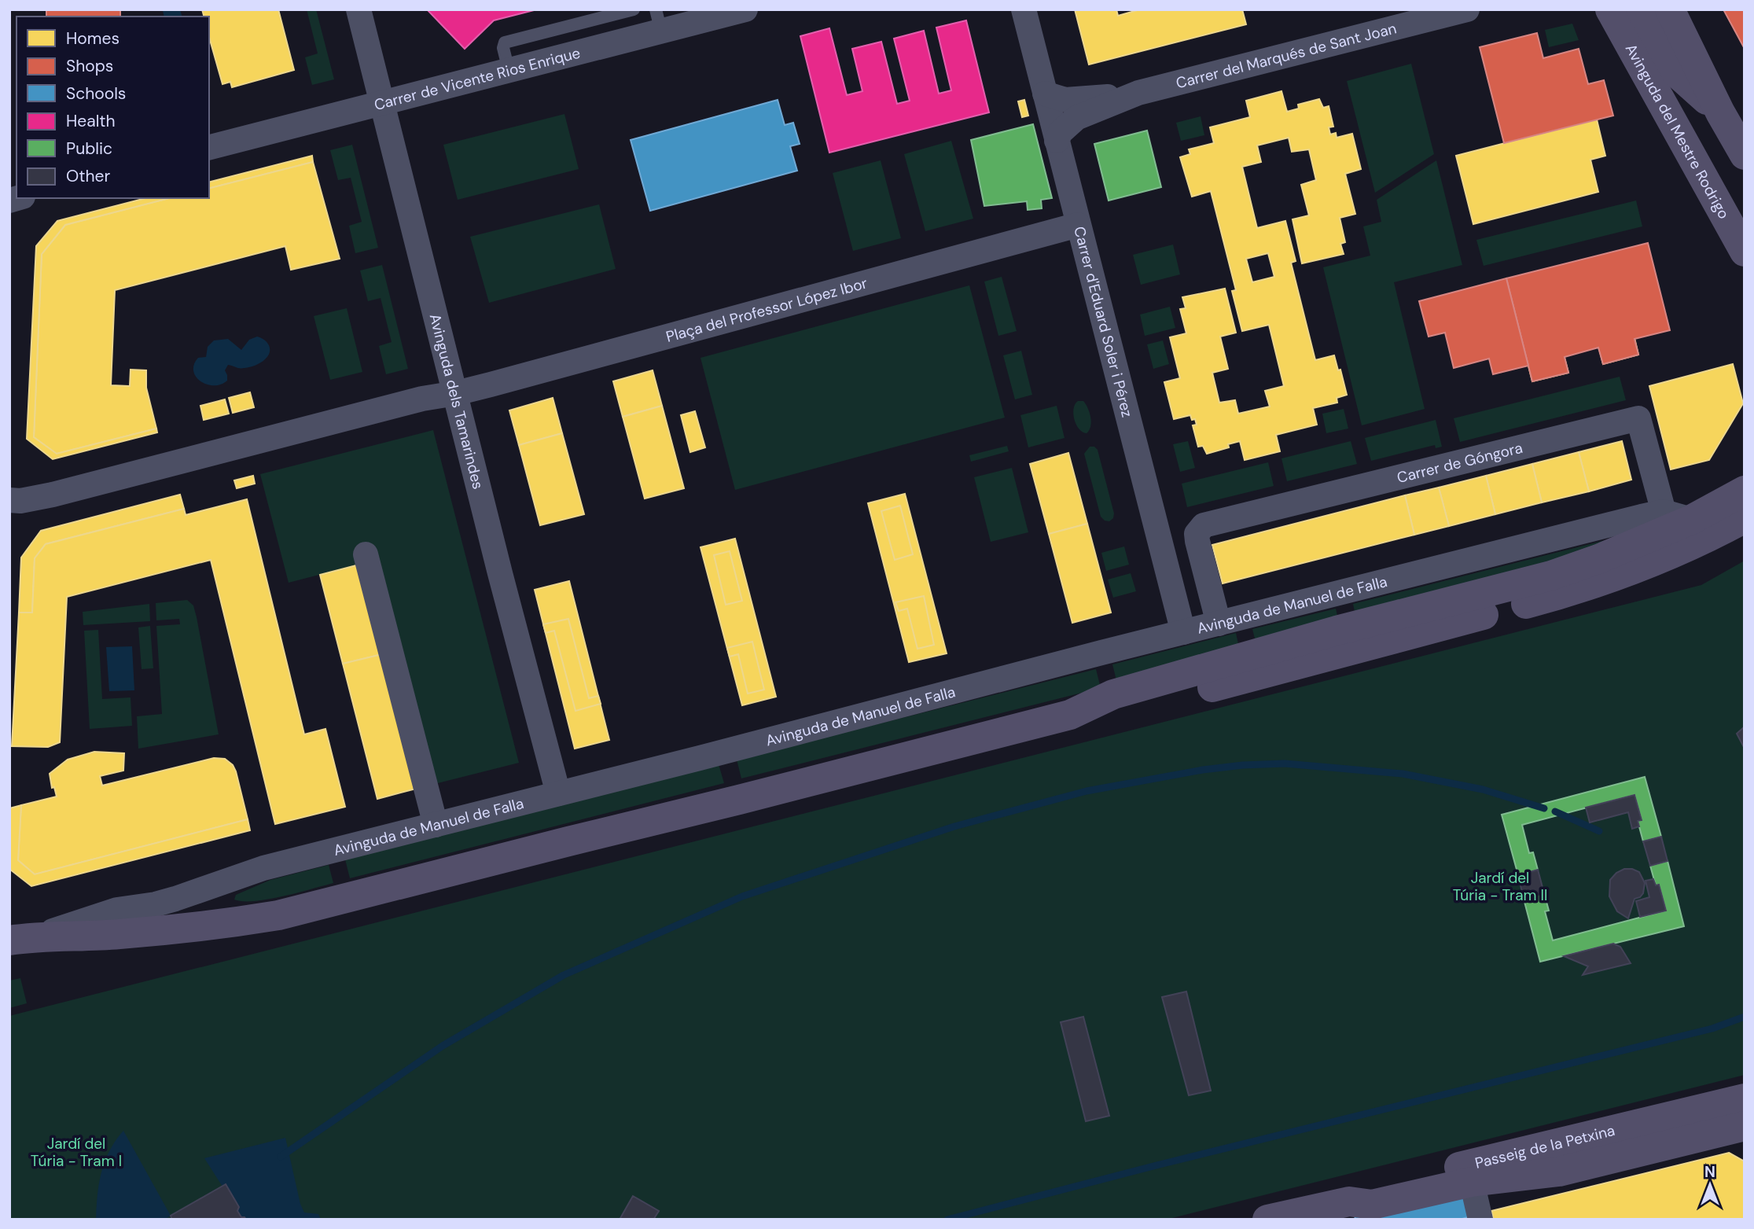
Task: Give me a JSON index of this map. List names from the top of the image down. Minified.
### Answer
{"streets":{"main road":["Avinguda del Mestre Rodrigo","Avinguda de Manuel de Falla","Passeig de la Petxina"],"street":["Carrer del Marqués de Sant Joan","Carrer de Vicente Rios Enrique","Plaça del Professor López Ibor","Carrer d'Eduard Soler i Pérez","Avinguda dels Tamarindes","Carrer de Góngora"]},"crossings":[["Carrer del Marqués de Sant Joan","Carrer d'Eduard Soler i Pérez"],["Carrer de Vicente Rios Enrique","Avinguda dels Tamarindes"],["Plaça del Professor López Ibor","Carrer d'Eduard Soler i Pérez"],["Plaça del Professor López Ibor","Avinguda dels Tamarindes"],["Carrer d'Eduard Soler i Pérez","Avinguda de Manuel de Falla"],["Avinguda dels Tamarindes","Avinguda de Manuel de Falla"],["Carrer de Góngora","Avinguda de Manuel de Falla"]],"parks":["Jardí del Túria - Tram II","Jardí del Túria - Tram I"],"legend":["Homes","Shops","Schools","Health","Public","Other"],"north":"top"}
